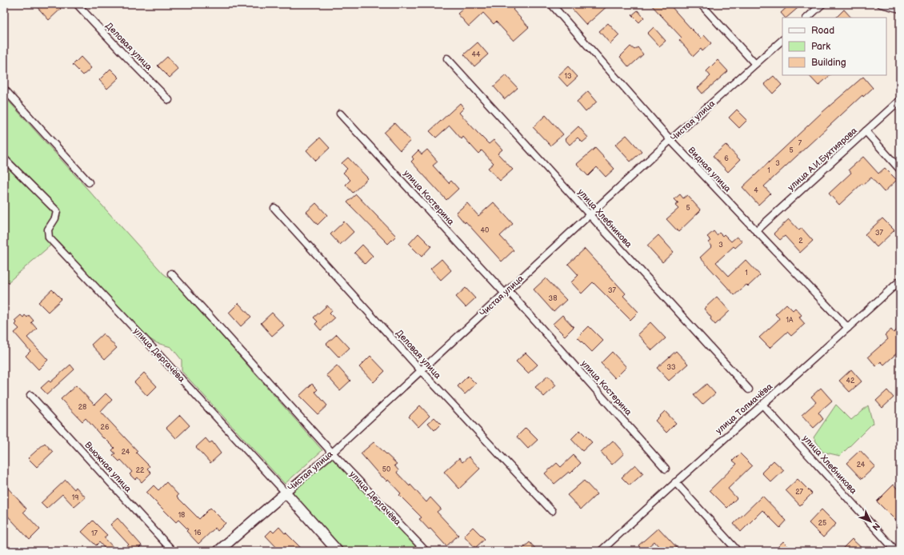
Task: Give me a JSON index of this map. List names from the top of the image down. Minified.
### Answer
{"streets":{"street":["Деловая улица","Чистая улица","улица А.И.Бухтиярова","Видная улица","улица Костерина","улица Хлебникова","улица Дергачёва","улица Толмачёва","Вьюжная улица"]},"crossings":[["Деловая улица","Чистая улица"],["Чистая улица","Видная улица"],["Чистая улица","улица Костерина"],["Чистая улица","улица Хлебникова"],["Чистая улица","улица Дергачёва"],["улица А.И.Бухтиярова","Видная улица"],["Видная улица","улица Толмачёва"],["улица Хлебникова","улица Толмачёва"]],"house_numbers":["44","13","7","5","6","3","1","4","5","40","37","2","3","1","37","38","1А","33","42","28","26","24","24","50","22","27","19","18","25","16","17"],"legend":["Road","Park","Building"],"north":"bottom right"}
